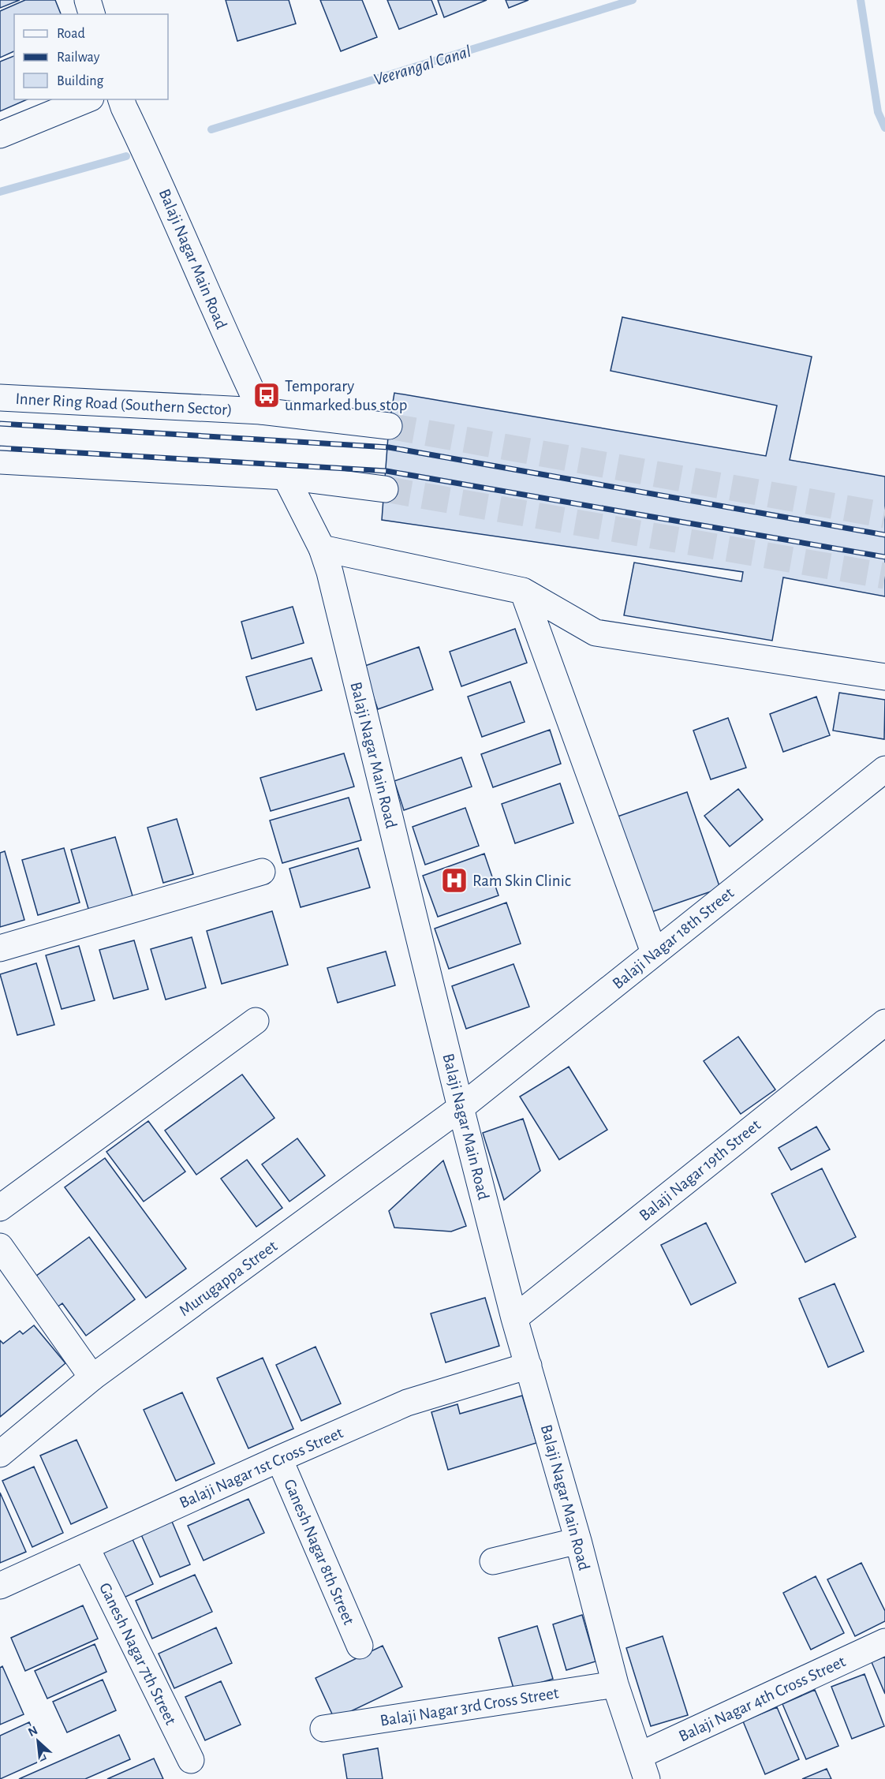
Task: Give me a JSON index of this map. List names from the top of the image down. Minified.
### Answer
{"streets":{"street":["Balaji Nagar Main Road","Inner Ring Road (Southern Sector)","Balaji Nagar 18th Street","Balaji Nagar 19th Street","Murugappa Street","Balaji Nagar 1st Cross Street","Ganesh Nagar 8th Street","Ganesh Nagar 7th Street","Balaji Nagar 4th Cross Street","Balaji Nagar 3rd Cross Street"]},"crossings":[["Balaji Nagar Main Road","Inner Ring Road (Southern Sector)"],["Balaji Nagar Main Road","Balaji Nagar 18th Street"],["Balaji Nagar Main Road","Balaji Nagar 19th Street"],["Balaji Nagar Main Road","Murugappa Street"],["Balaji Nagar Main Road","Balaji Nagar 1st Cross Street"],["Balaji Nagar Main Road","Balaji Nagar 4th Cross Street"],["Balaji Nagar Main Road","Balaji Nagar 3rd Cross Street"],["Balaji Nagar 18th Street","Murugappa Street"],["Balaji Nagar 1st Cross Street","Ganesh Nagar 8th Street"],["Balaji Nagar 1st Cross Street","Ganesh Nagar 7th Street"]],"water":["Veerangal Canal"],"places":{"bus stop":["Temporary unmarked bus stop"],"hospital":["Ram Skin Clinic"]},"legend":["Road","Railway","Building"],"north":"top left"}
